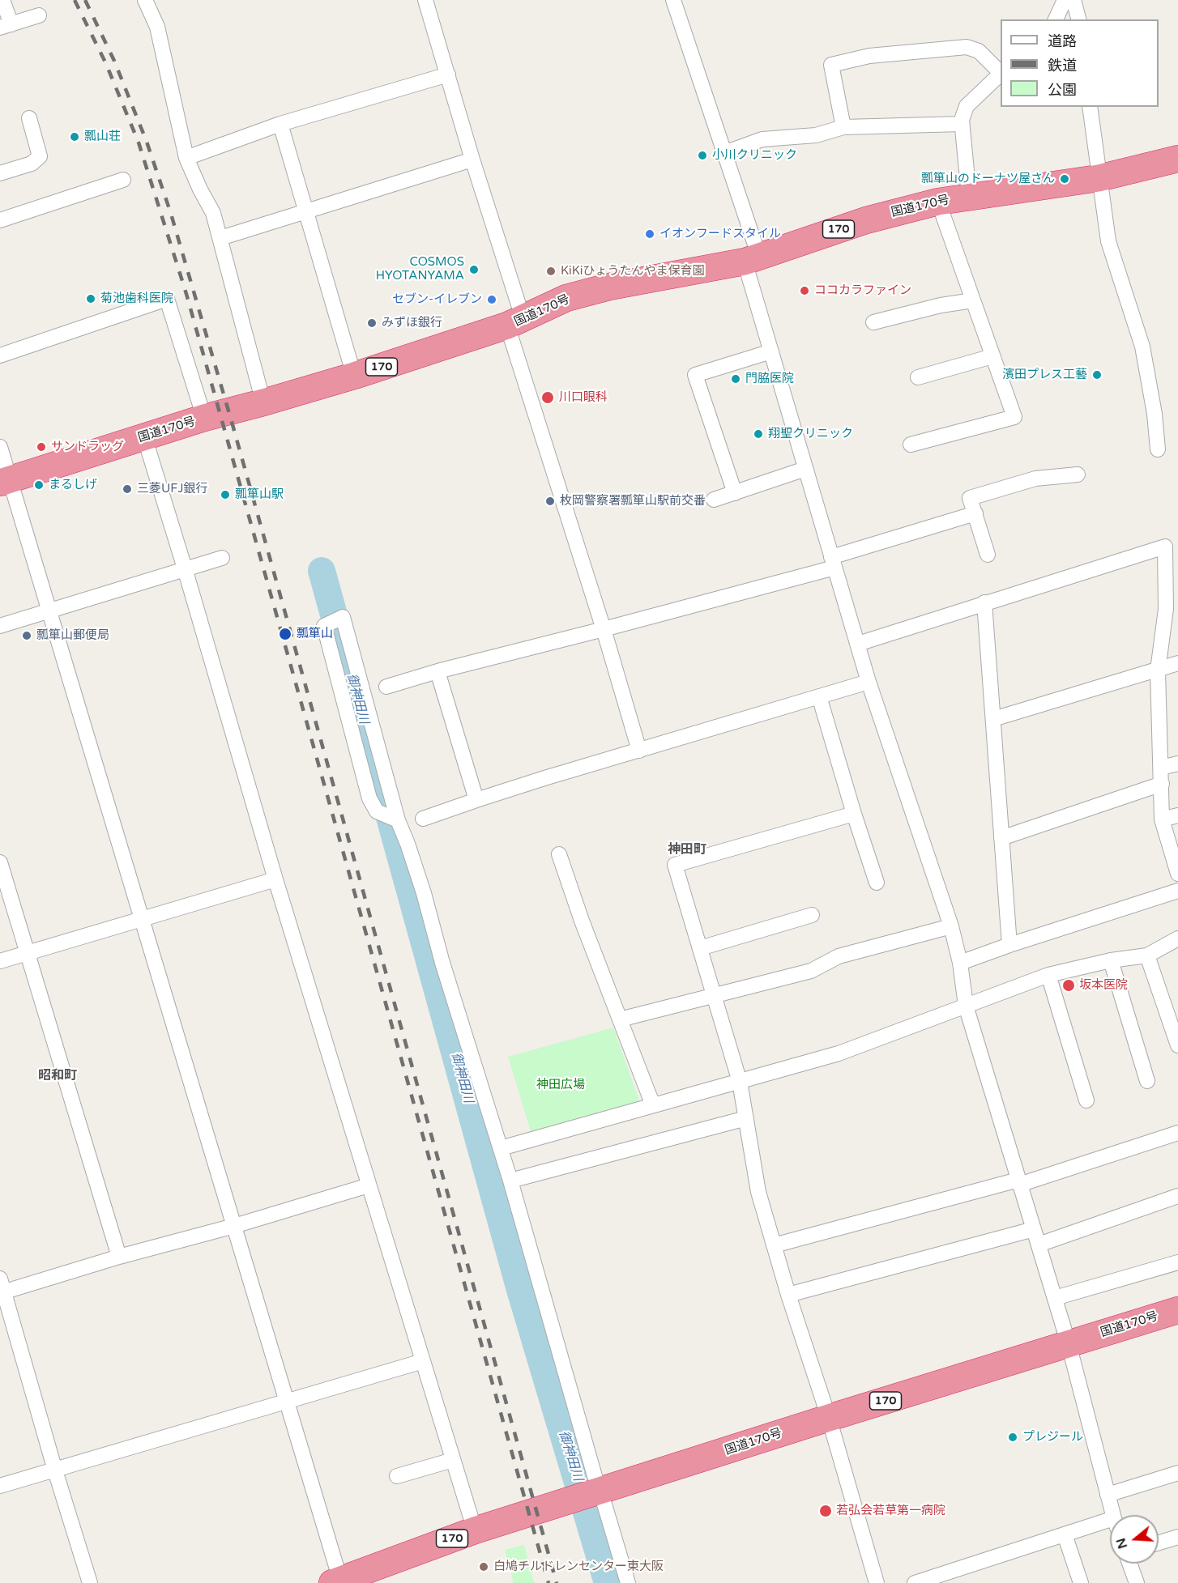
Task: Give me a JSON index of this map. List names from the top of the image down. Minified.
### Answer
{"streets":{"highway":["国道170号","170"]},"districts":["神田町","昭和町"],"water":["御神田川"],"parks":["神田広場"],"places":["瓢山荘","小川クリニック","瓢箪山のドーナツ屋さん","イオンフードスタイル","COSMOS HYOTANYAMA","KiKiひょうたんやま保育園","ココカラファイン","菊池歯科医院","セブン-イレブン","みずほ銀行","濱田プレス工藝","門脇医院","川口眼科","翔聖クリニック","サンドラッグ","まるしげ","三菱UFJ銀行","瓢箪山駅","枚岡警察署瓢箪山駅前交番","瓢箪山","瓢箪山郵便局","坂本医院","プレジール","若弘会若草第一病院","白鳩チルドレンセンター東大阪"],"legend":["道路","鉄道","公園"],"north":"left"}
